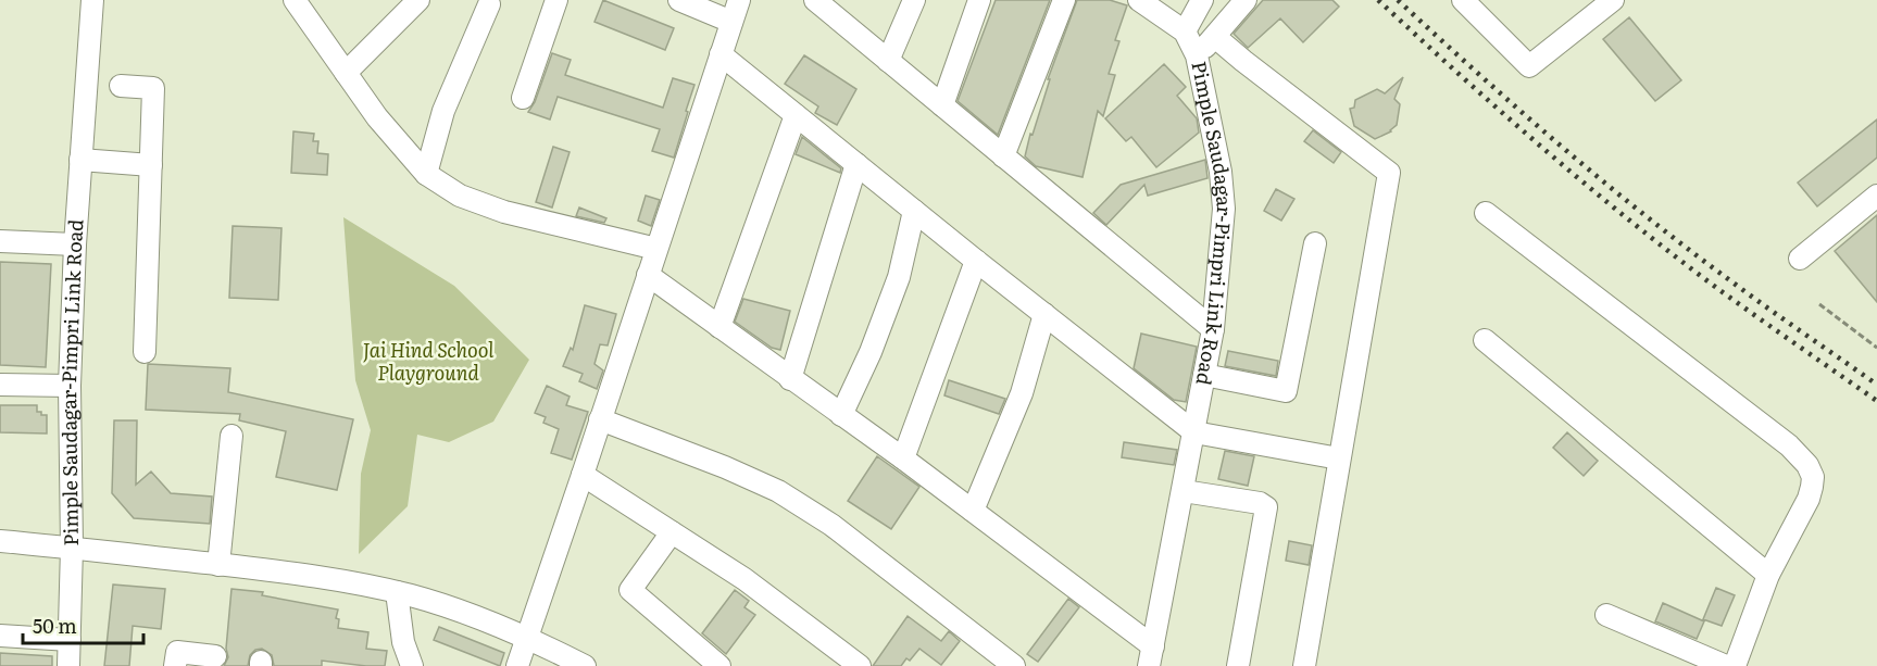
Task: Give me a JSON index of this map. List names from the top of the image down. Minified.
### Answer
{"streets":{"street":["Pimple Saudagar-Pimpri Link Road"]},"parks":["Jai Hind School Playground"],"scale_bar":"50 m"}
